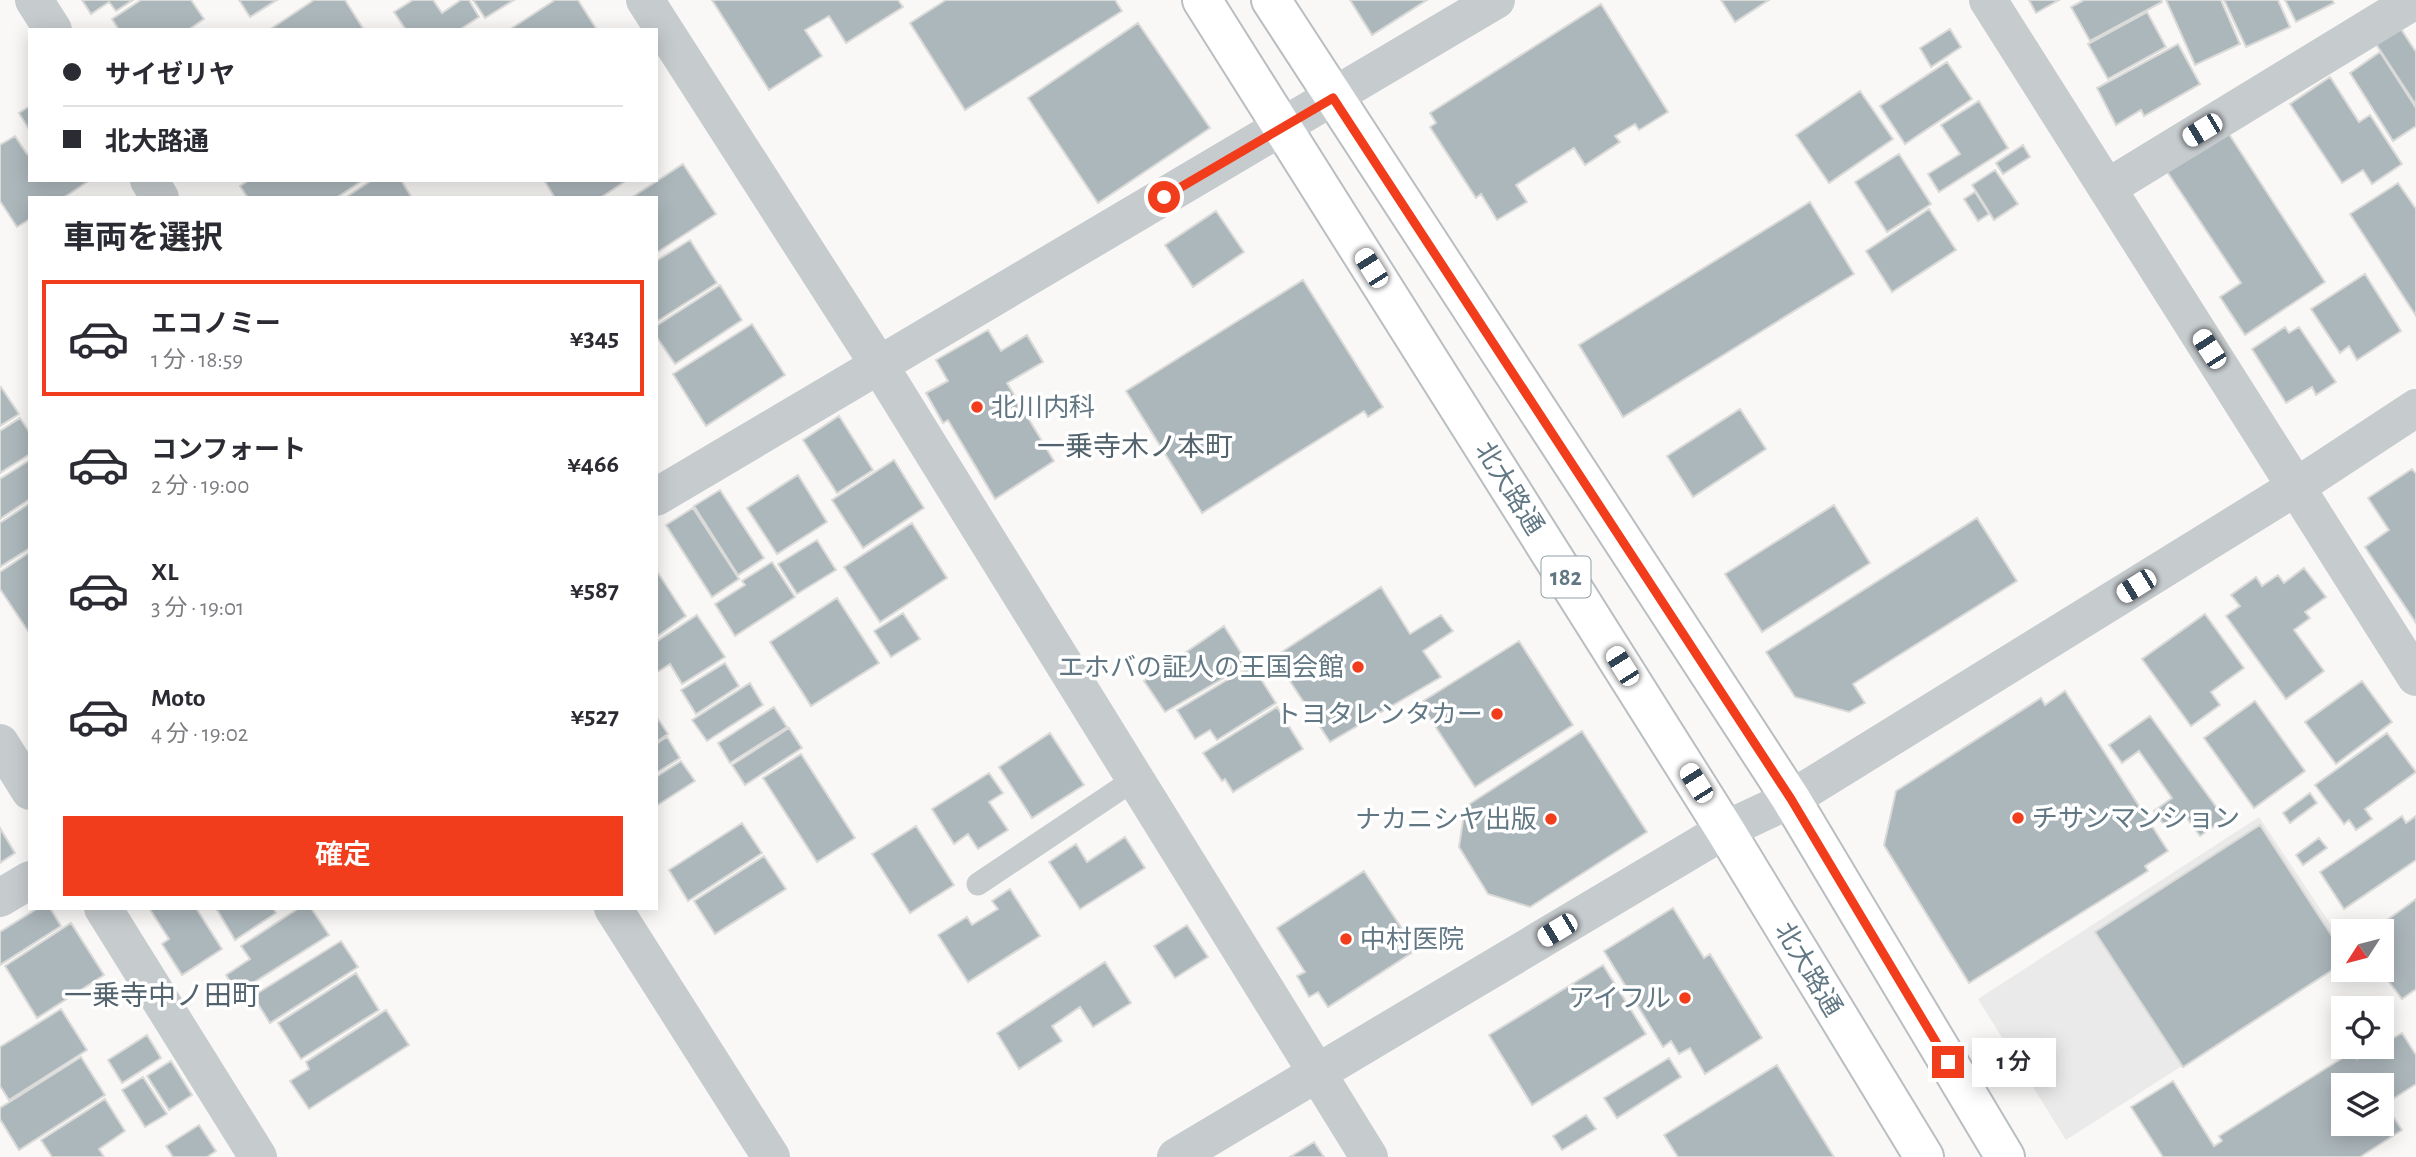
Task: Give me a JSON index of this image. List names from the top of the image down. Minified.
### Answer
{"streets":{"main road":["北大路通","182"]},"districts":["一乗寺木ノ本町","一乗寺中ノ田町"],"places":["北川内科","エホバの証人の王国会館","トヨタレンタカー","チサンマンション","ナカニシヤ出版","中村医院","アイフル"],"north":"bottom left","page":{"banner":["サイゼリヤ","北大路通"],"heading":"車両を選択","list":[{"name":"エコノミー","note":"1 分 · 18:59","value":"¥345"},{"name":"コンフォート","note":"2 分 · 19:00","value":"¥466"},{"name":"XL","note":"3 分 · 19:01","value":"¥587"},{"name":"Moto","note":"4 分 · 19:02","value":"¥527"}],"buttons":"確定","bubble":"1 分"}}
